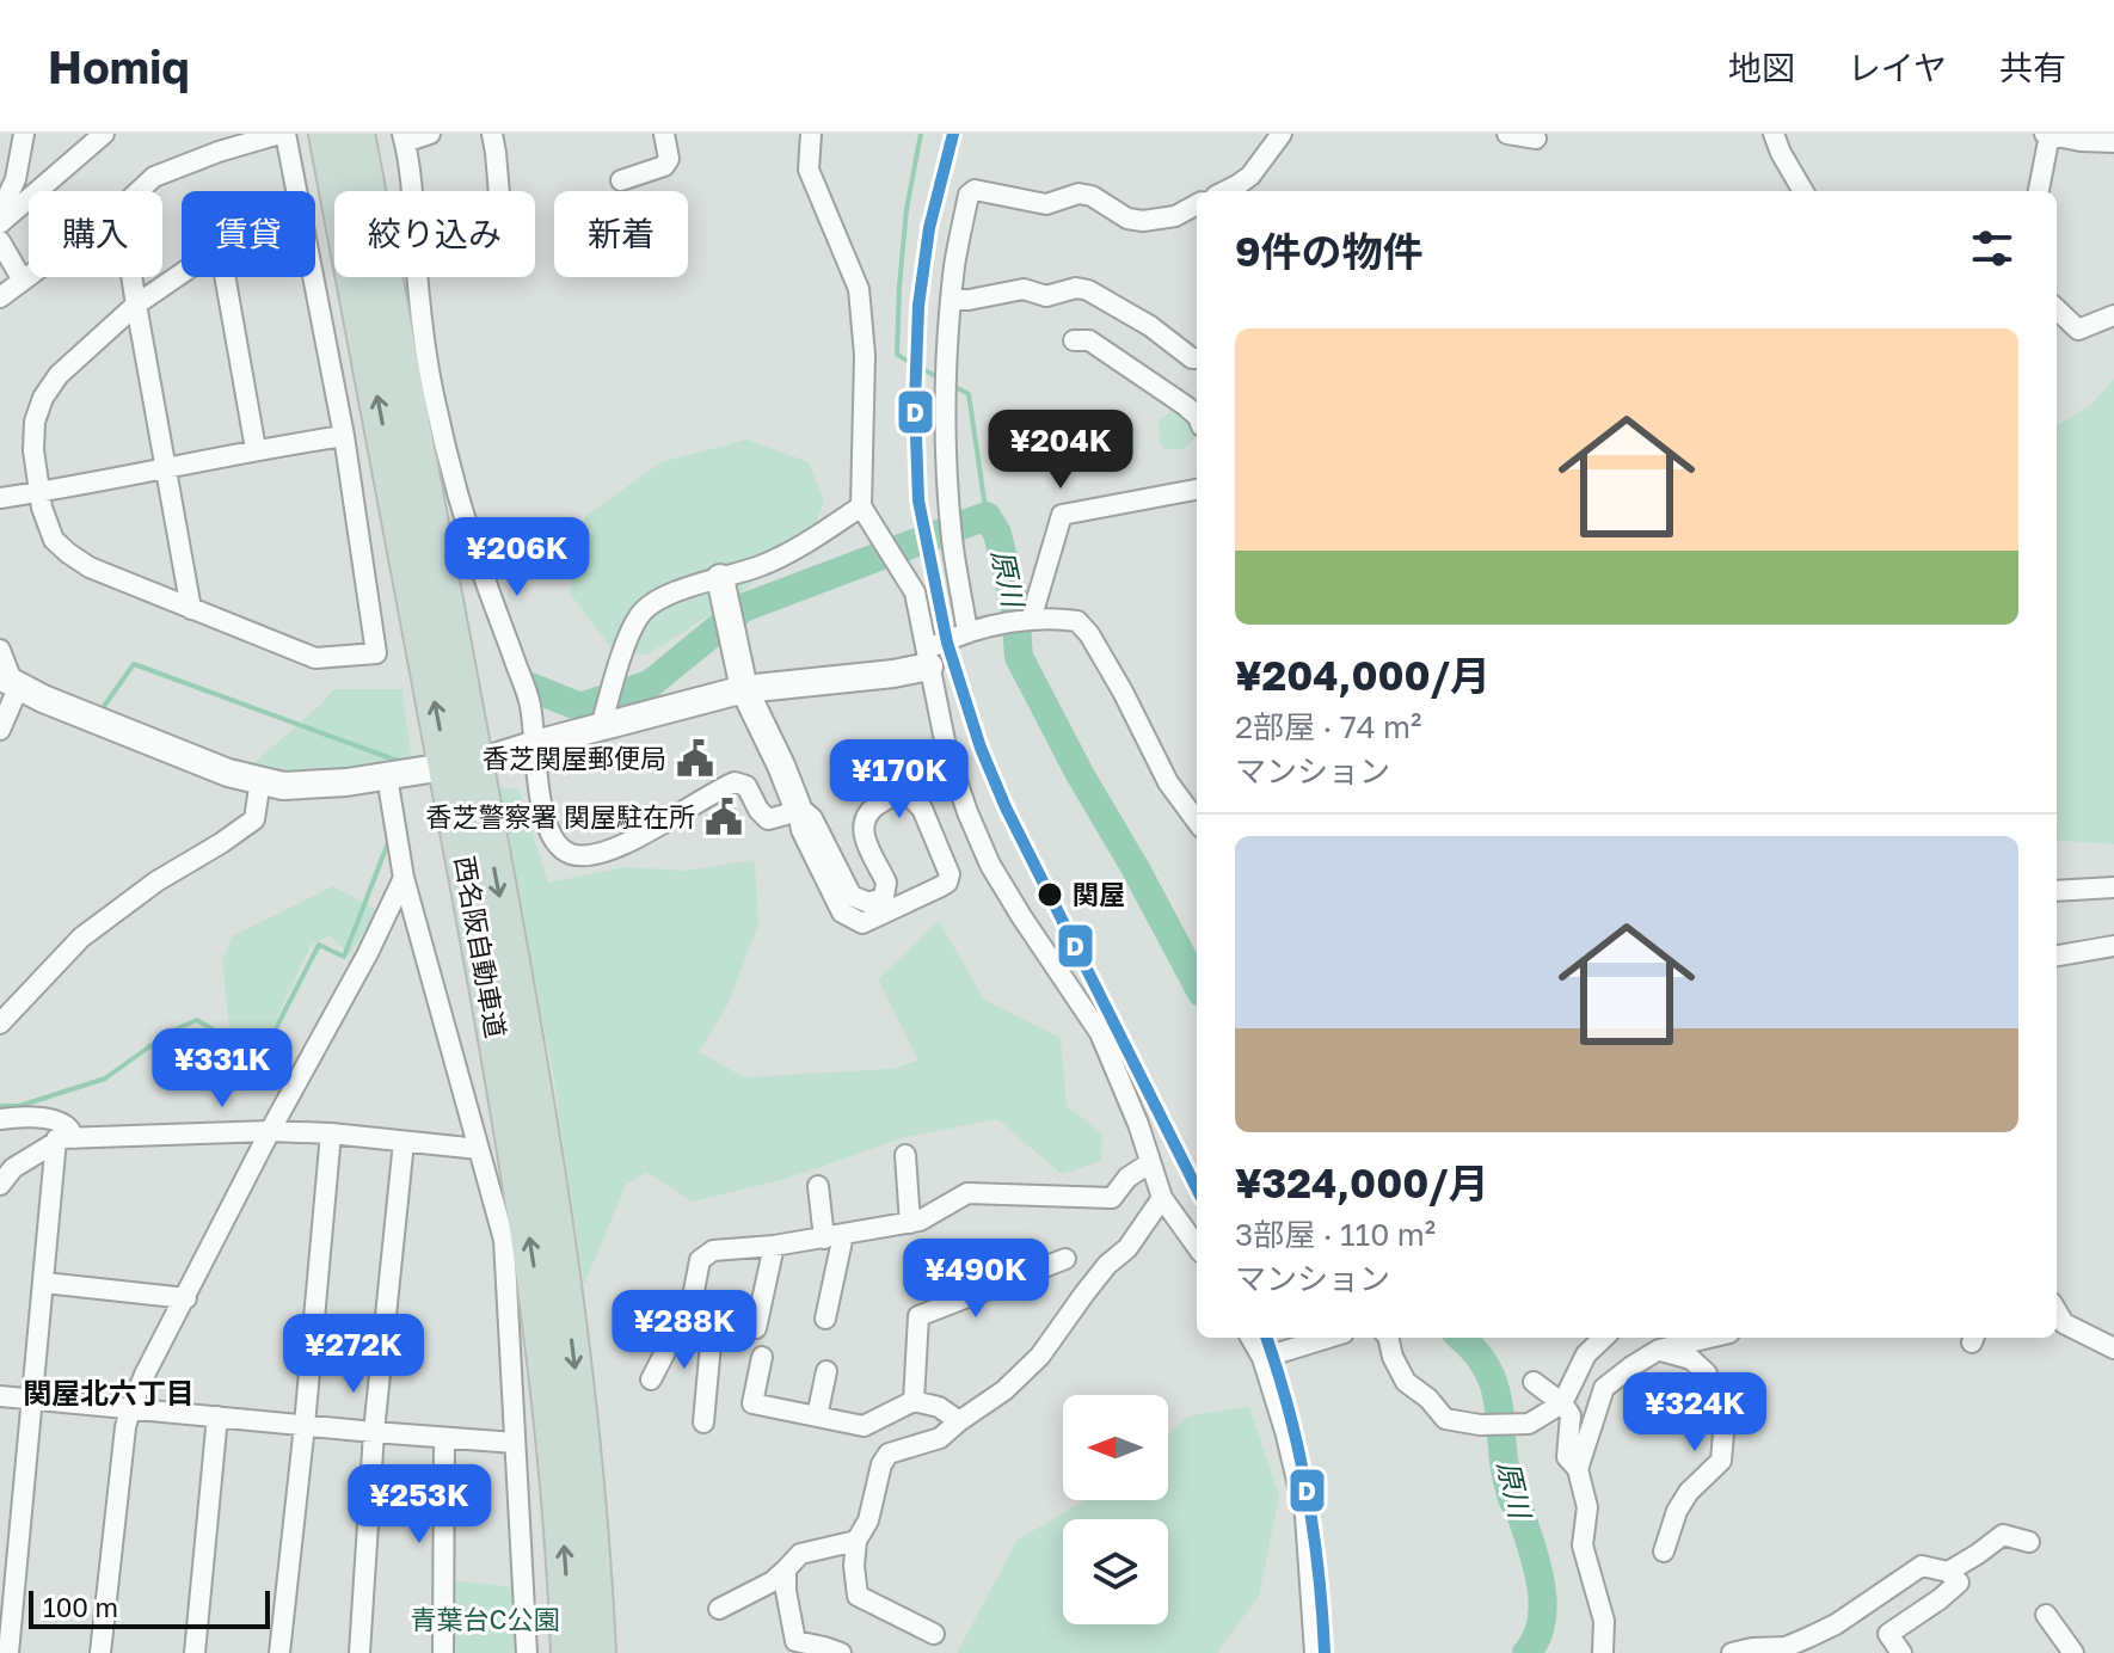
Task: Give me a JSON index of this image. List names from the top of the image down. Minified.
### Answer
{"streets":{"highway":["西名阪自動車道"]},"districts":["関屋北六丁目"],"water":["原川"],"parks":["青葉台C公園"],"places":{"public building":["香芝関屋郵便局","香芝警察署 関屋駐在所"],"other":["関屋"]},"lines":["transit line D"],"scale_bar":"100 m","north":"left","page":{"header":"Homiq","nav":["地図","レイヤ","共有"],"chip":["購入","賃貸","絞り込み","新着"],"heading":"9件の物件","list":[{"name":"¥204,000/月","note":"2部屋 · 74 m² · マンション"},{"name":"¥324,000/月","note":"3部屋 · 110 m² · マンション"}],"price":["¥204K","¥206K","¥170K","¥331K","¥490K","¥288K","¥272K","¥324K","¥253K"],"scale":"100 m"}}
